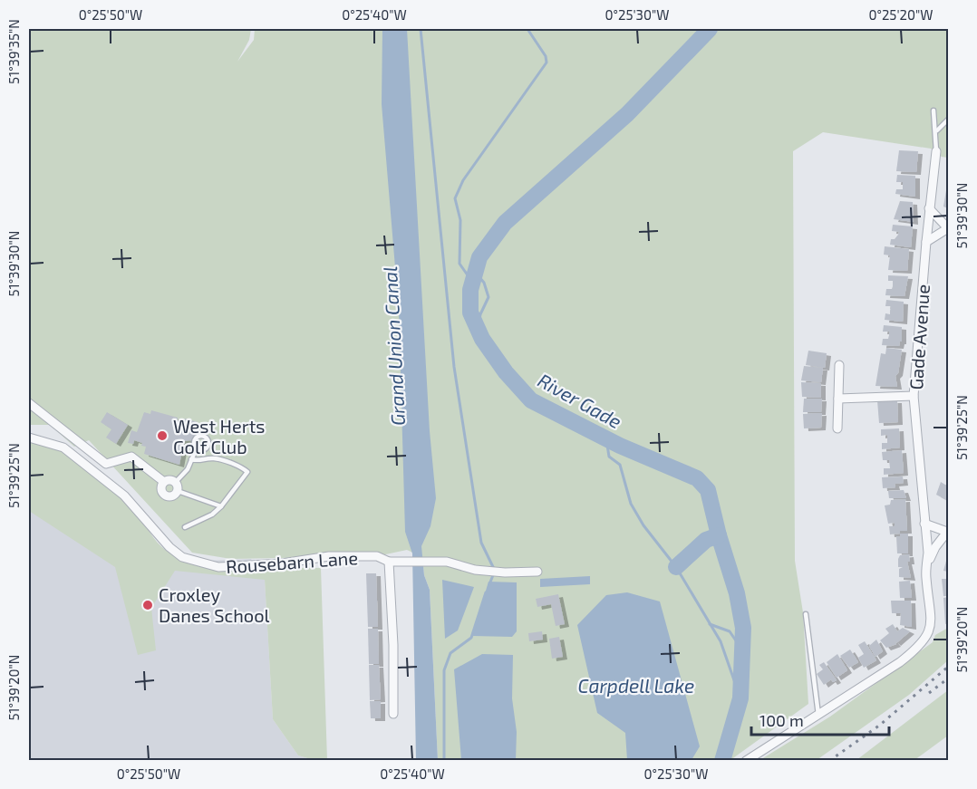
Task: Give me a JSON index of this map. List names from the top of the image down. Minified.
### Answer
{"streets":{"street":["Gade Avenue","Rousebarn Lane"]},"water":["Grand Union Canal","River Gade","Carpdell Lake"],"places":["West Herts Golf Club","Croxley Danes School"],"scale_bar":"100 m","coordinates":["0°25'50\"W","0°25'40\"W","0°25'30\"W","0°25'20\"W","51°39'35\"N","51°39'30\"N","51°39'25\"N","51°39'20\"N"]}
